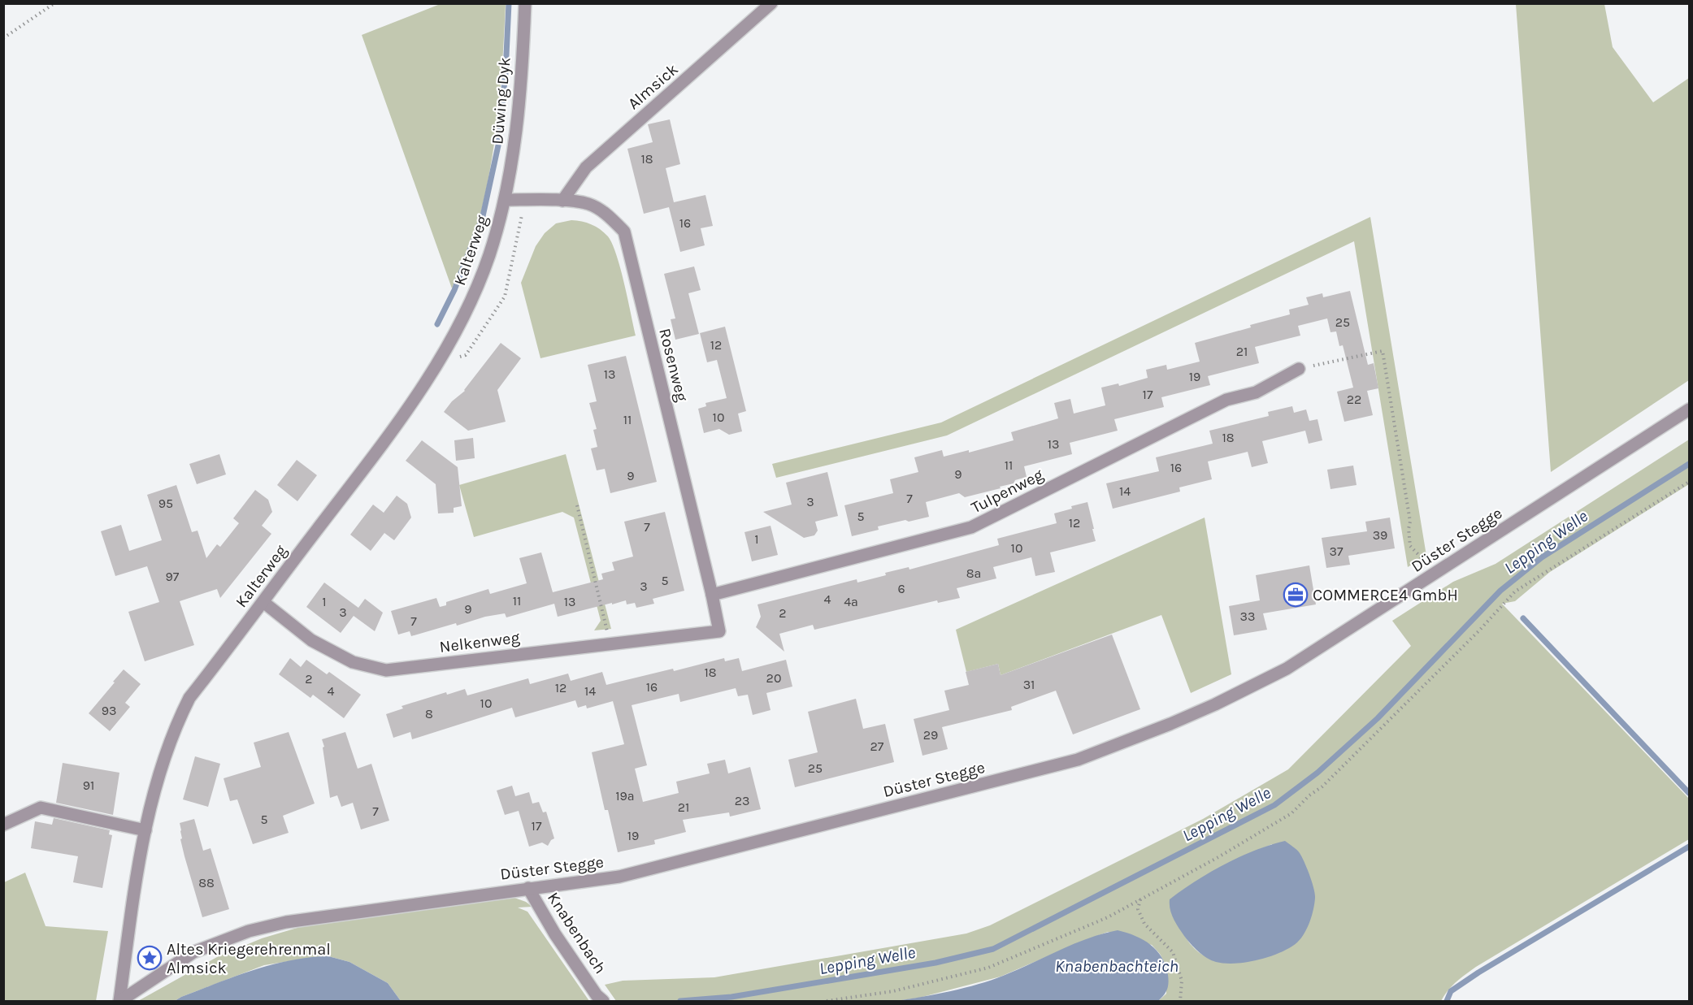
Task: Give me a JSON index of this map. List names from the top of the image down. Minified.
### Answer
{"streets":{"street":["Almsick","Düwing Dyk","Kalterweg","Rosenweg","Tulpenweg","Düster Stegge","Nelkenweg","Knabenbach"]},"crossings":[["Almsick","Rosenweg"],["Düwing Dyk","Kalterweg"],["Düwing Dyk","Rosenweg"],["Kalterweg","Rosenweg"],["Kalterweg","Düster Stegge"],["Kalterweg","Nelkenweg"],["Rosenweg","Tulpenweg"],["Rosenweg","Nelkenweg"],["Düster Stegge","Knabenbach"]],"water":["Lepping Welle","Knabenbachteich"],"places":{"office":["COMMERCE4 GmbH"],"place":["Altes Kriegerehrenmal Almsick"]},"house_numbers":["18","16","25","12","21","13","19","17","22","10","11","18","13","11","16","9","9","14","7","3","95","5","12","7","39","1","10","37","8a","97","5","3","6","4","11","1","13","4a","9","3","2","33","7","18","20","2","31","16","12","4","14","10","93","8","29","27","25","91","19a","23","21","7","5","17","19","88"]}
